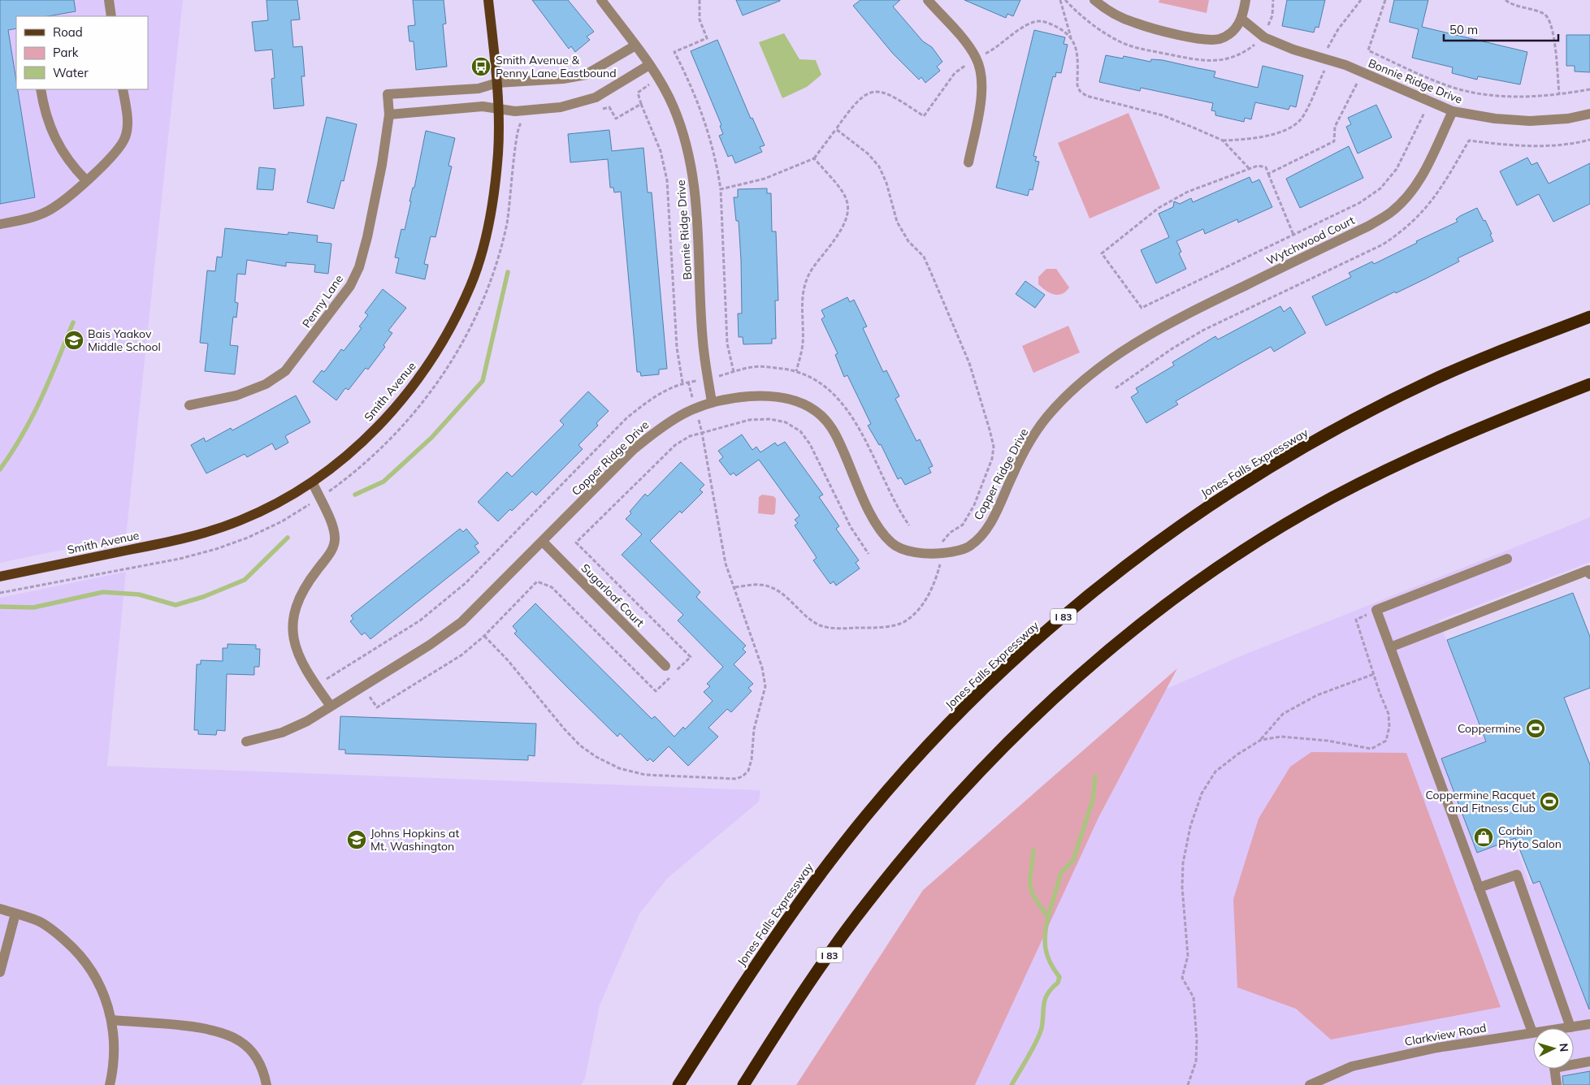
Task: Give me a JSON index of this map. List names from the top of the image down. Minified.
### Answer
{"streets":{"highway":["Jones Falls Expressway","I 83"],"main road":["Smith Avenue"],"street":["Bonnie Ridge Drive","Wytchwood Court","Penny Lane","Copper Ridge Drive","Sugarloaf Court","Clarkview Road"]},"crossings":[["Bonnie Ridge Drive","Wytchwood Court"],["Bonnie Ridge Drive","Copper Ridge Drive"],["Wytchwood Court","Copper Ridge Drive"],["Penny Lane","Smith Avenue"],["Copper Ridge Drive","Sugarloaf Court"]],"places":{"bus stop":["Smith Avenue & Penny Lane Eastbound"],"school or university":["Bais Yaakov Middle School","Johns Hopkins at Mt. Washington"],"sports":["Coppermine","Coppermine Racquet and Fitness Club"],"shop":["Corbin Phyto Salon"]},"legend":["Road","Park","Water"],"scale_bar":"50 m","north":"right"}
